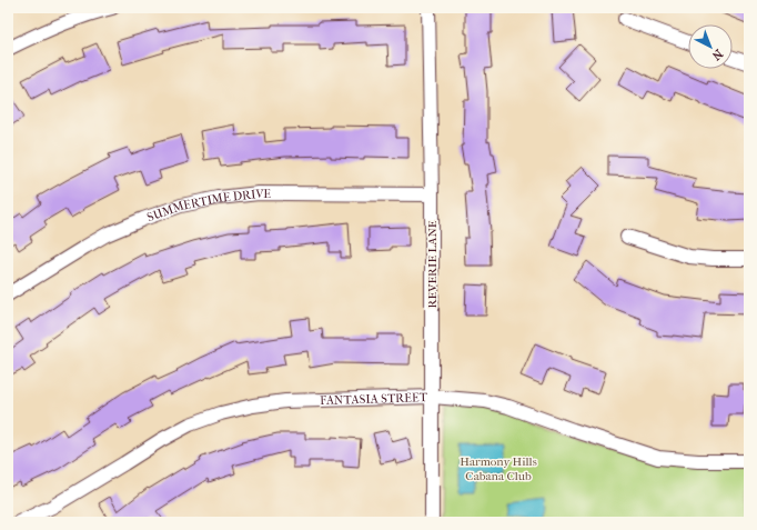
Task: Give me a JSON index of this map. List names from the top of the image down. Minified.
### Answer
{"streets":{"street":["SUMMERTIME DRIVE","REVERIE LANE","FANTASIA STREET"]},"crossings":[["SUMMERTIME DRIVE","REVERIE LANE"],["REVERIE LANE","FANTASIA STREET"]],"parks":["Harmony Hills Cabana Club"],"north":"bottom right"}
